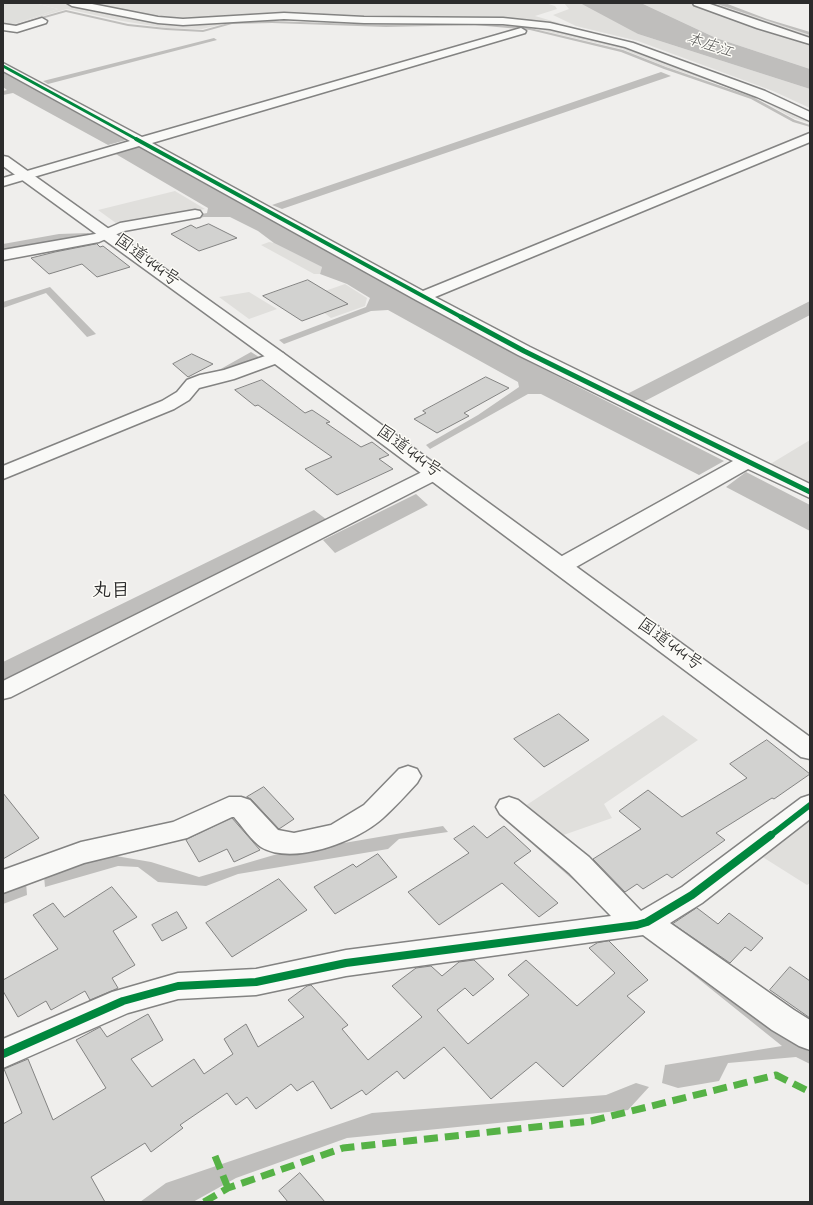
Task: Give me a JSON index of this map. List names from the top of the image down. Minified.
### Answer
{"streets":{"main road":["国道444号"]},"districts":["丸目"],"water":["本庄江"]}
